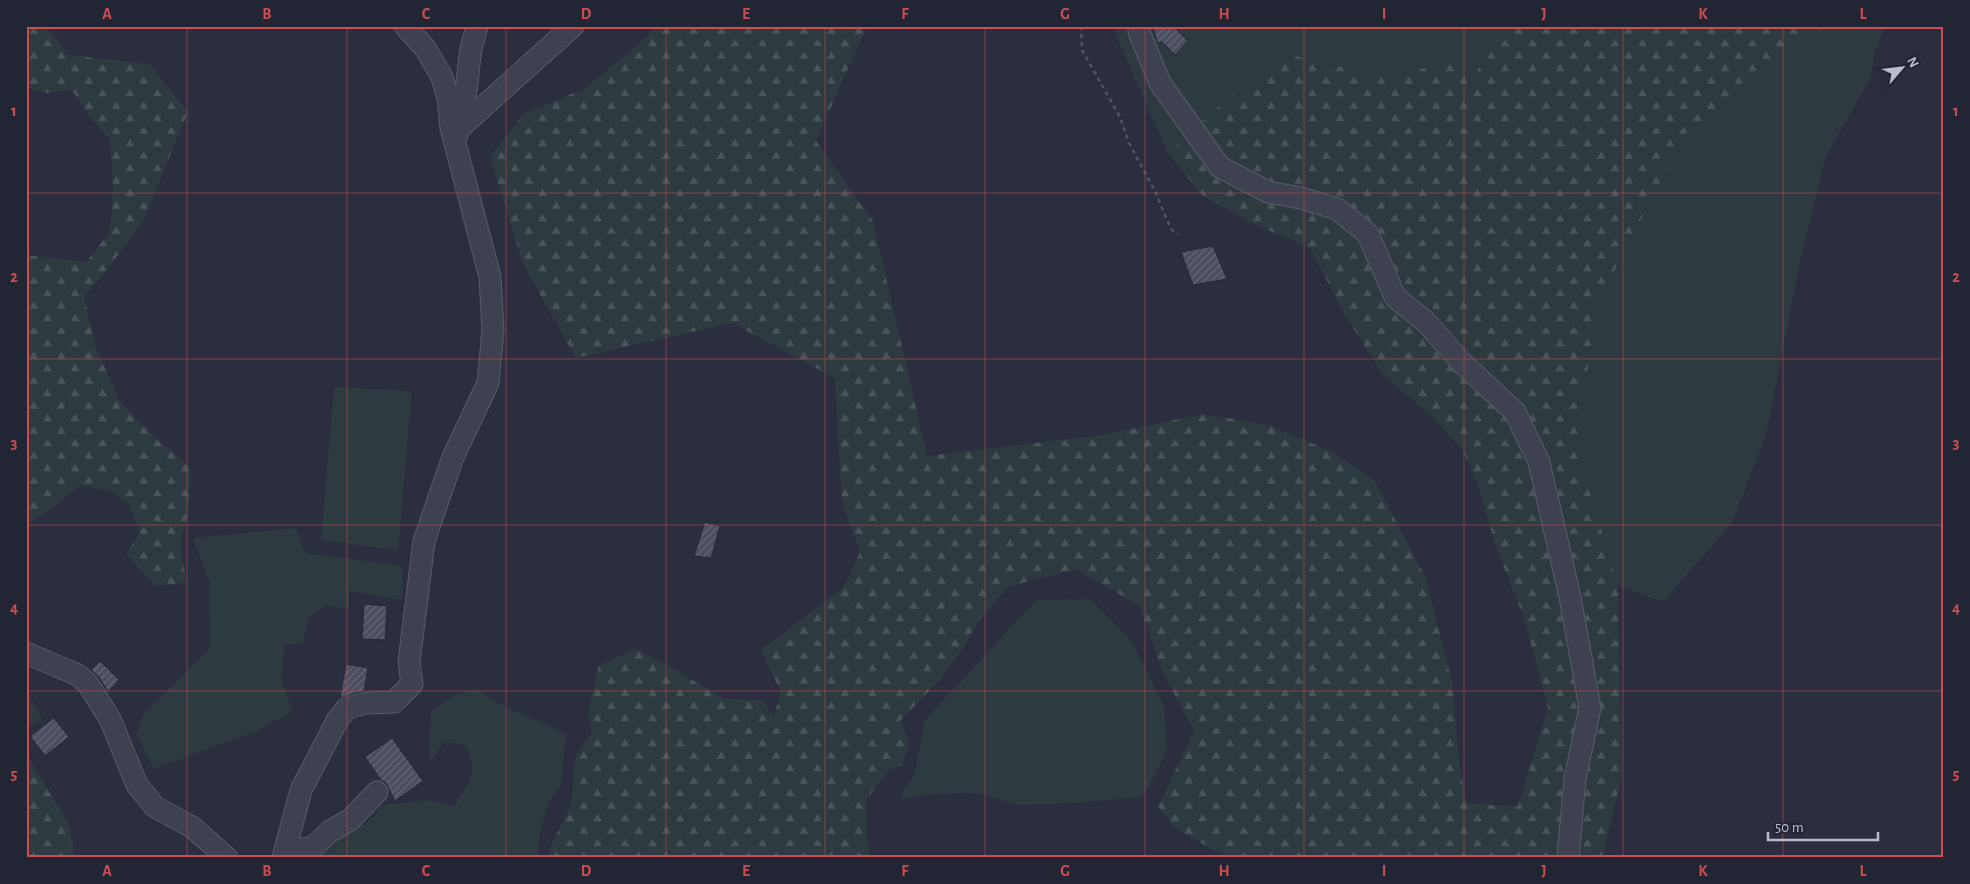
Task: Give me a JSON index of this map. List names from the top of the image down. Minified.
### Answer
{"scale_bar":"50 m","north":"top right","grid":{"columns":["A","B","C","D","E","F","G","H","I","J","K","L"],"rows":["1","2","3","4","5"]}}
